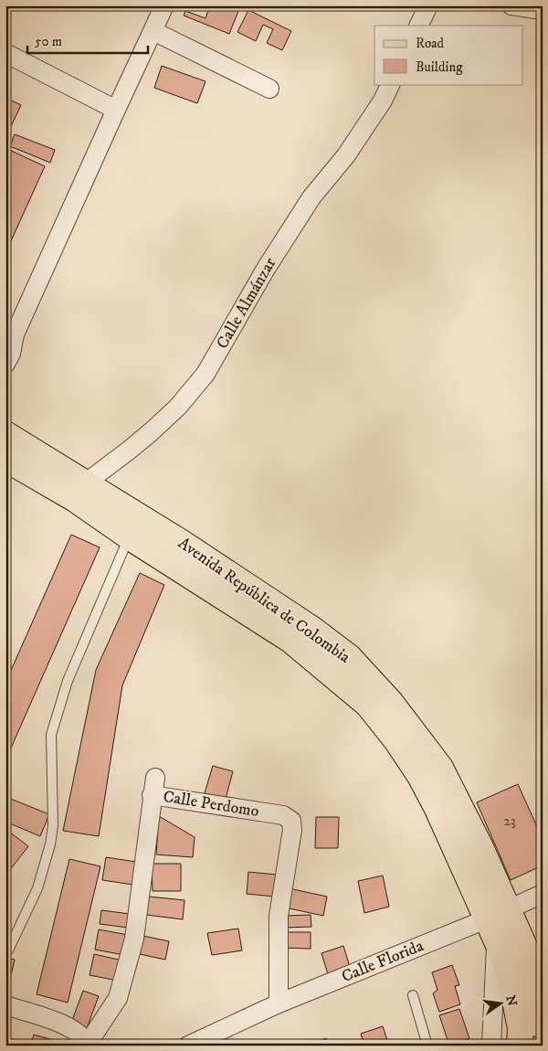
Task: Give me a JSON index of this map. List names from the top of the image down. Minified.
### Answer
{"streets":{"main road":["Avenida República de Colombia"],"street":["Calle Almánzar","Calle Perdomo","Calle Florida"]},"crossings":[["Calle Almánzar","Avenida República de Colombia"],["Avenida República de Colombia","Calle Florida"],["Calle Perdomo","Calle Florida"]],"house_numbers":["23"],"legend":["Road","Building"],"scale_bar":"50 m","north":"right"}
